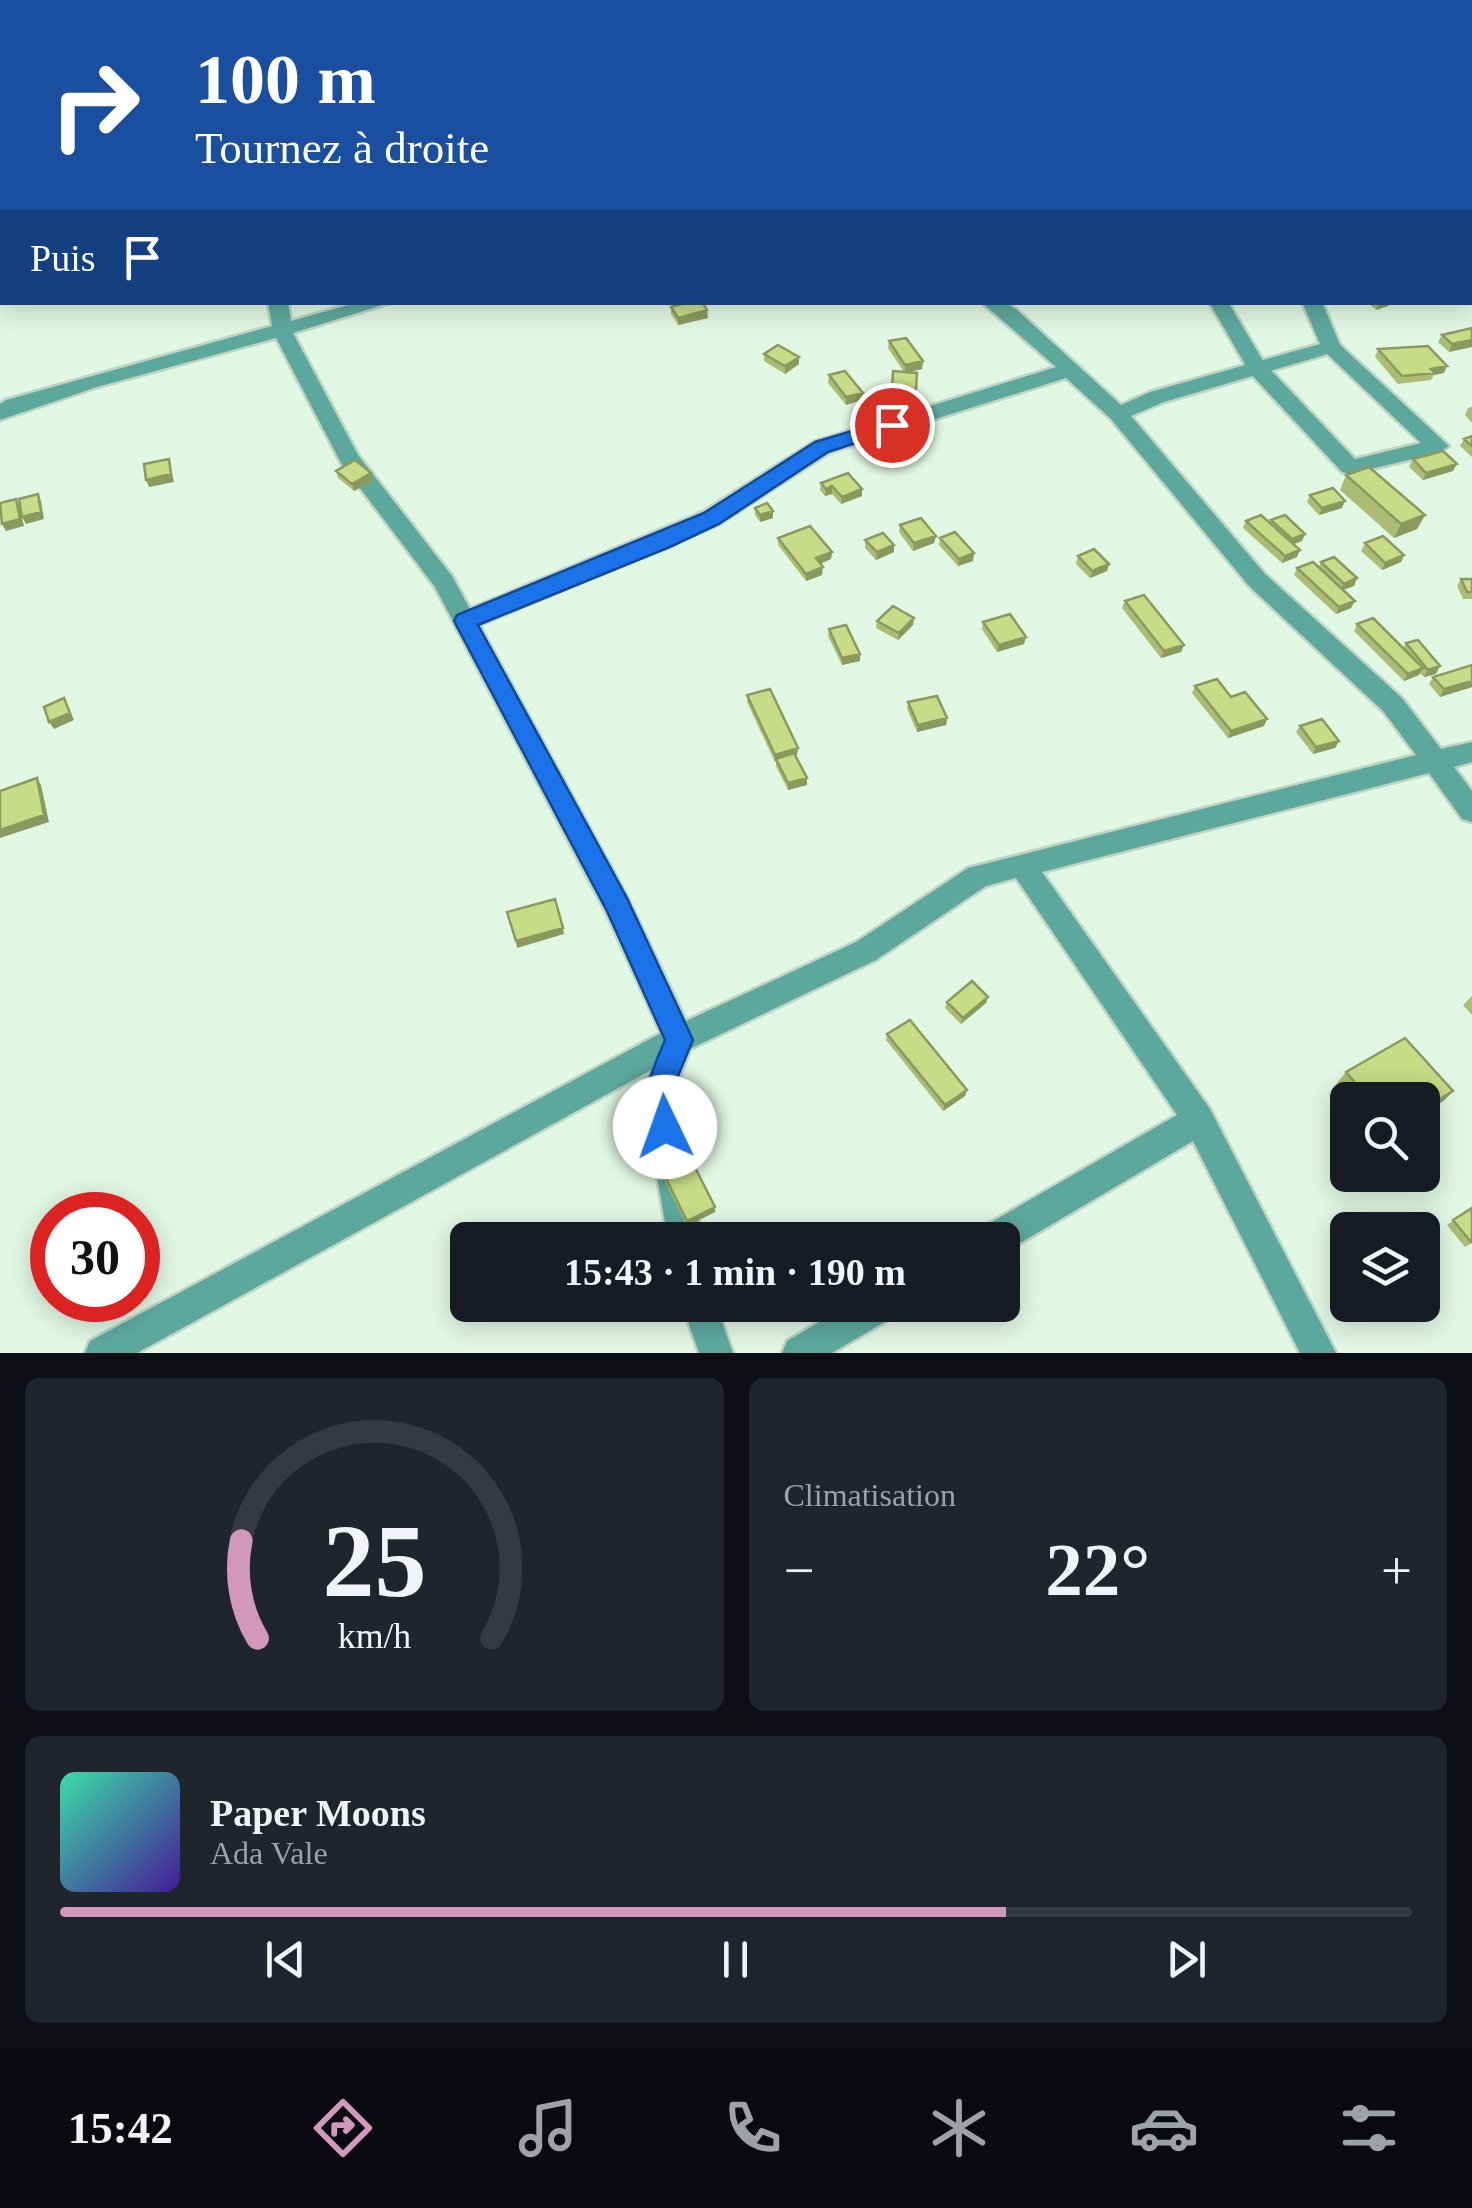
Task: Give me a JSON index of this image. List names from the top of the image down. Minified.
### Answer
{"page":{"turn":["100 m","Tournez à droite"],"then":"Puis","limit":"30","trip":"15:43 · 1 min · 190 m","tile":"Climatisation","heat":["−","22°","+"],"song":["Paper Moons","Ada Vale"],"tabs":"15:42","gauge":["25","km/h"]}}
